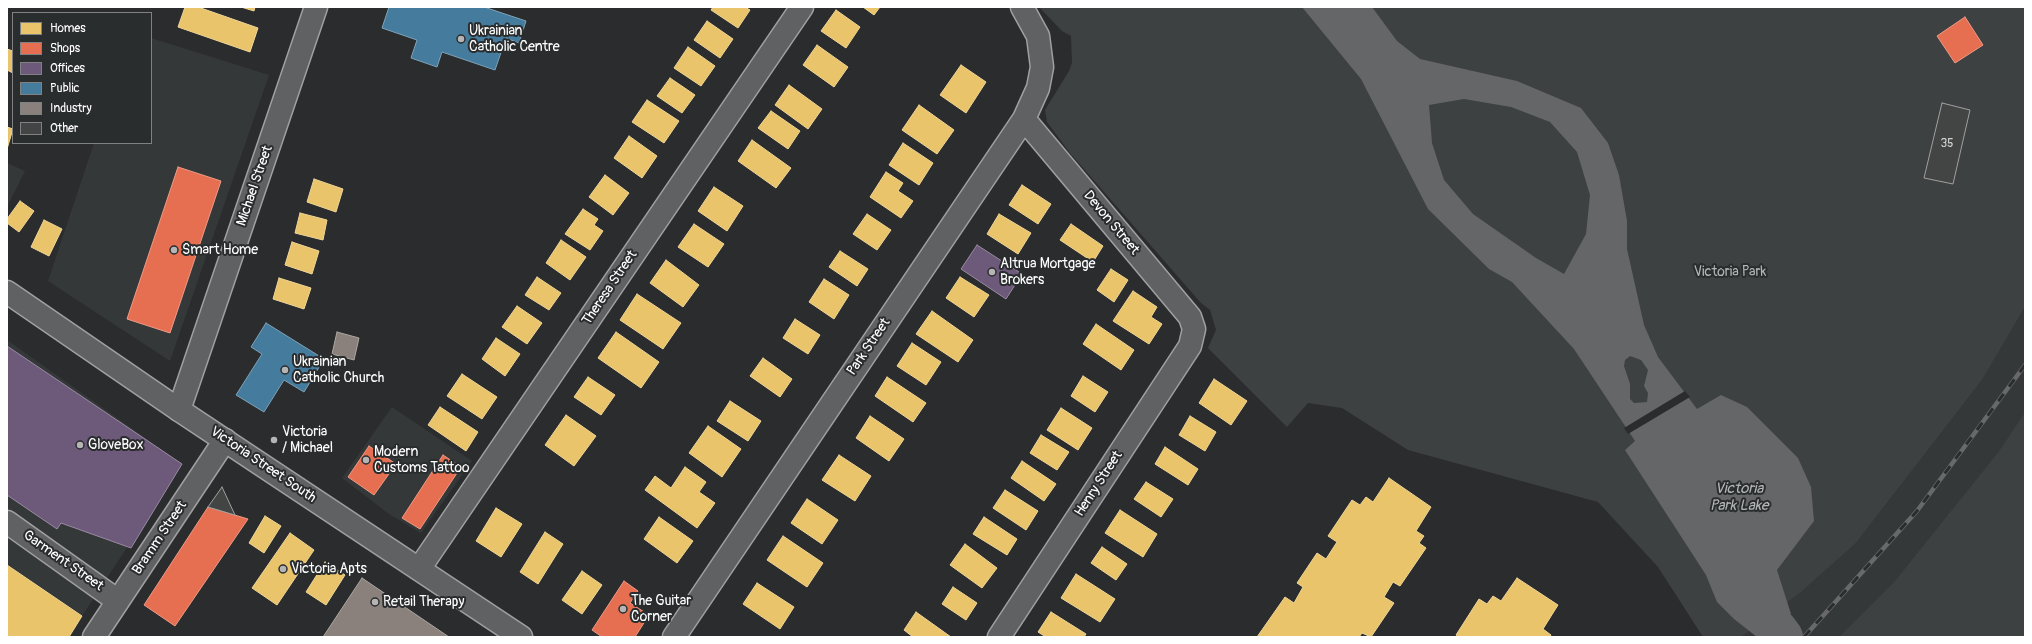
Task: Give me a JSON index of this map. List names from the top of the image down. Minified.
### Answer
{"streets":{"street":["Michael Street","Devon Street","Theresa Street","Park Street","Victoria Street South","Henry Street","Bramm Street","Garment Street"]},"crossings":[["Michael Street","Victoria Street South"],["Devon Street","Park Street"],["Devon Street","Henry Street"],["Theresa Street","Victoria Street South"],["Victoria Street South","Bramm Street"],["Bramm Street","Garment Street"]],"water":["Victoria Park Lake"],"parks":["Victoria Park"],"places":["Ukrainian Catholic Centre","Smart Home","Altrua Mortgage Brokers","Ukrainian Catholic Church","Victoria / Michael","GloveBox","Modern Customs Tattoo","Victoria Apts","Retail Therapy","The Guitar Corner"],"house_numbers":["35"],"legend":["Homes","Shops","Offices","Public","Industry","Other"]}
